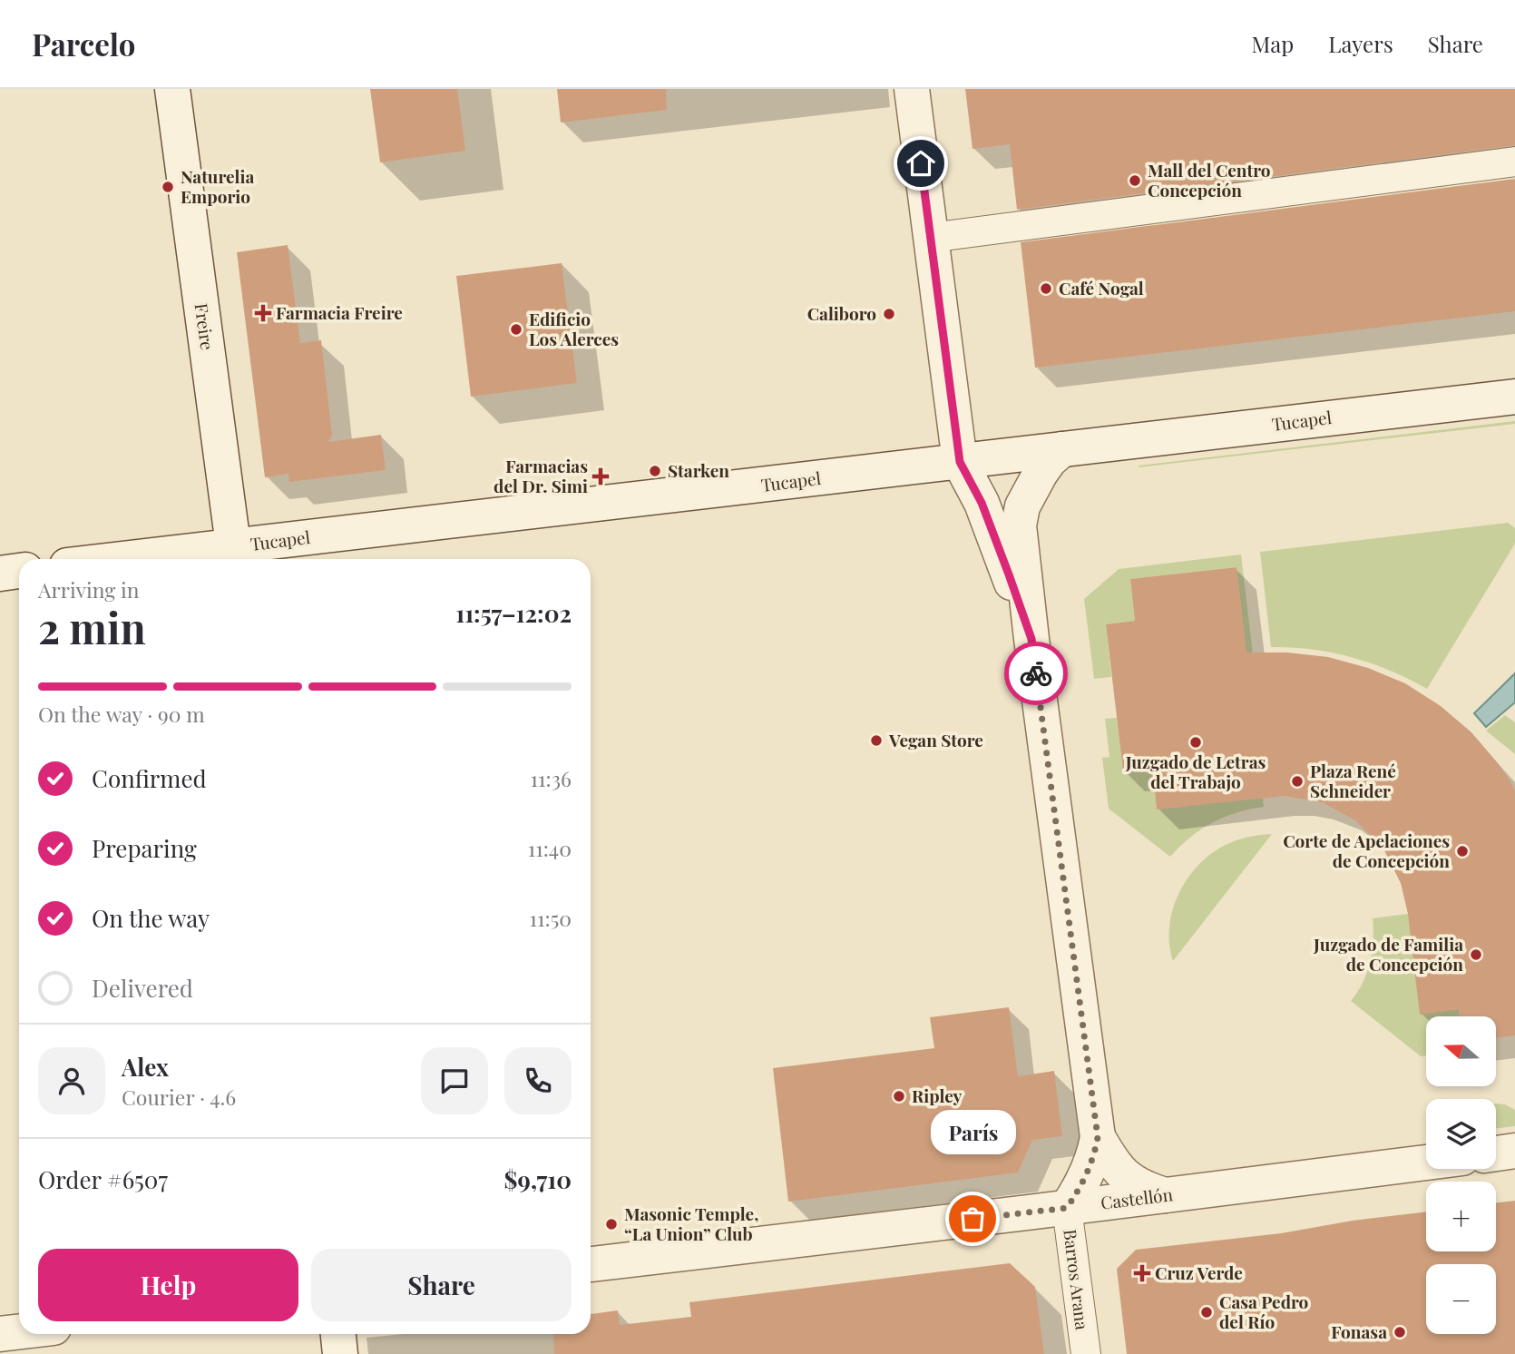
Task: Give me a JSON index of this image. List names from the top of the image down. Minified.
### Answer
{"streets":{"street":["Freire","Tucapel","Castellón","Barros Arana"]},"crossings":[["Freire","Tucapel"],["Tucapel","Barros Arana"],["Castellón","Barros Arana"]],"places":{"other":["Mall del Centro Concepción","Naturelia Emporio","Café Nogal","Caliboro","Edificio Los Alerces","Starken","Vegan Store","Juzgado de Letras del Trabajo","Plaza René Schneider","Corte de Apelaciones de Concepción","Juzgado de Familia de Concepción","Ripley","París","Masonic Temple, “La Union” Club","Casa Pedro del Río","Fonasa"],"health":["Farmacia Freire","Farmacias del Dr. Simi","Cruz Verde"]},"north":"left","page":{"header":"Parcelo","nav":["Map","Layers","Share"],"heading":["2 min","Arriving in","11:57–12:02"],"panel":["Alex","Courier · 4.6","Order #6507","$9,710"],"bar":"On the way · 90 m","list":[["Confirmed","11:36"],["Preparing","11:40"],["On the way","11:50"],"Delivered"],"map_buttons":["+","−"],"bubble":"París","buttons":["Help","Share"]}}
